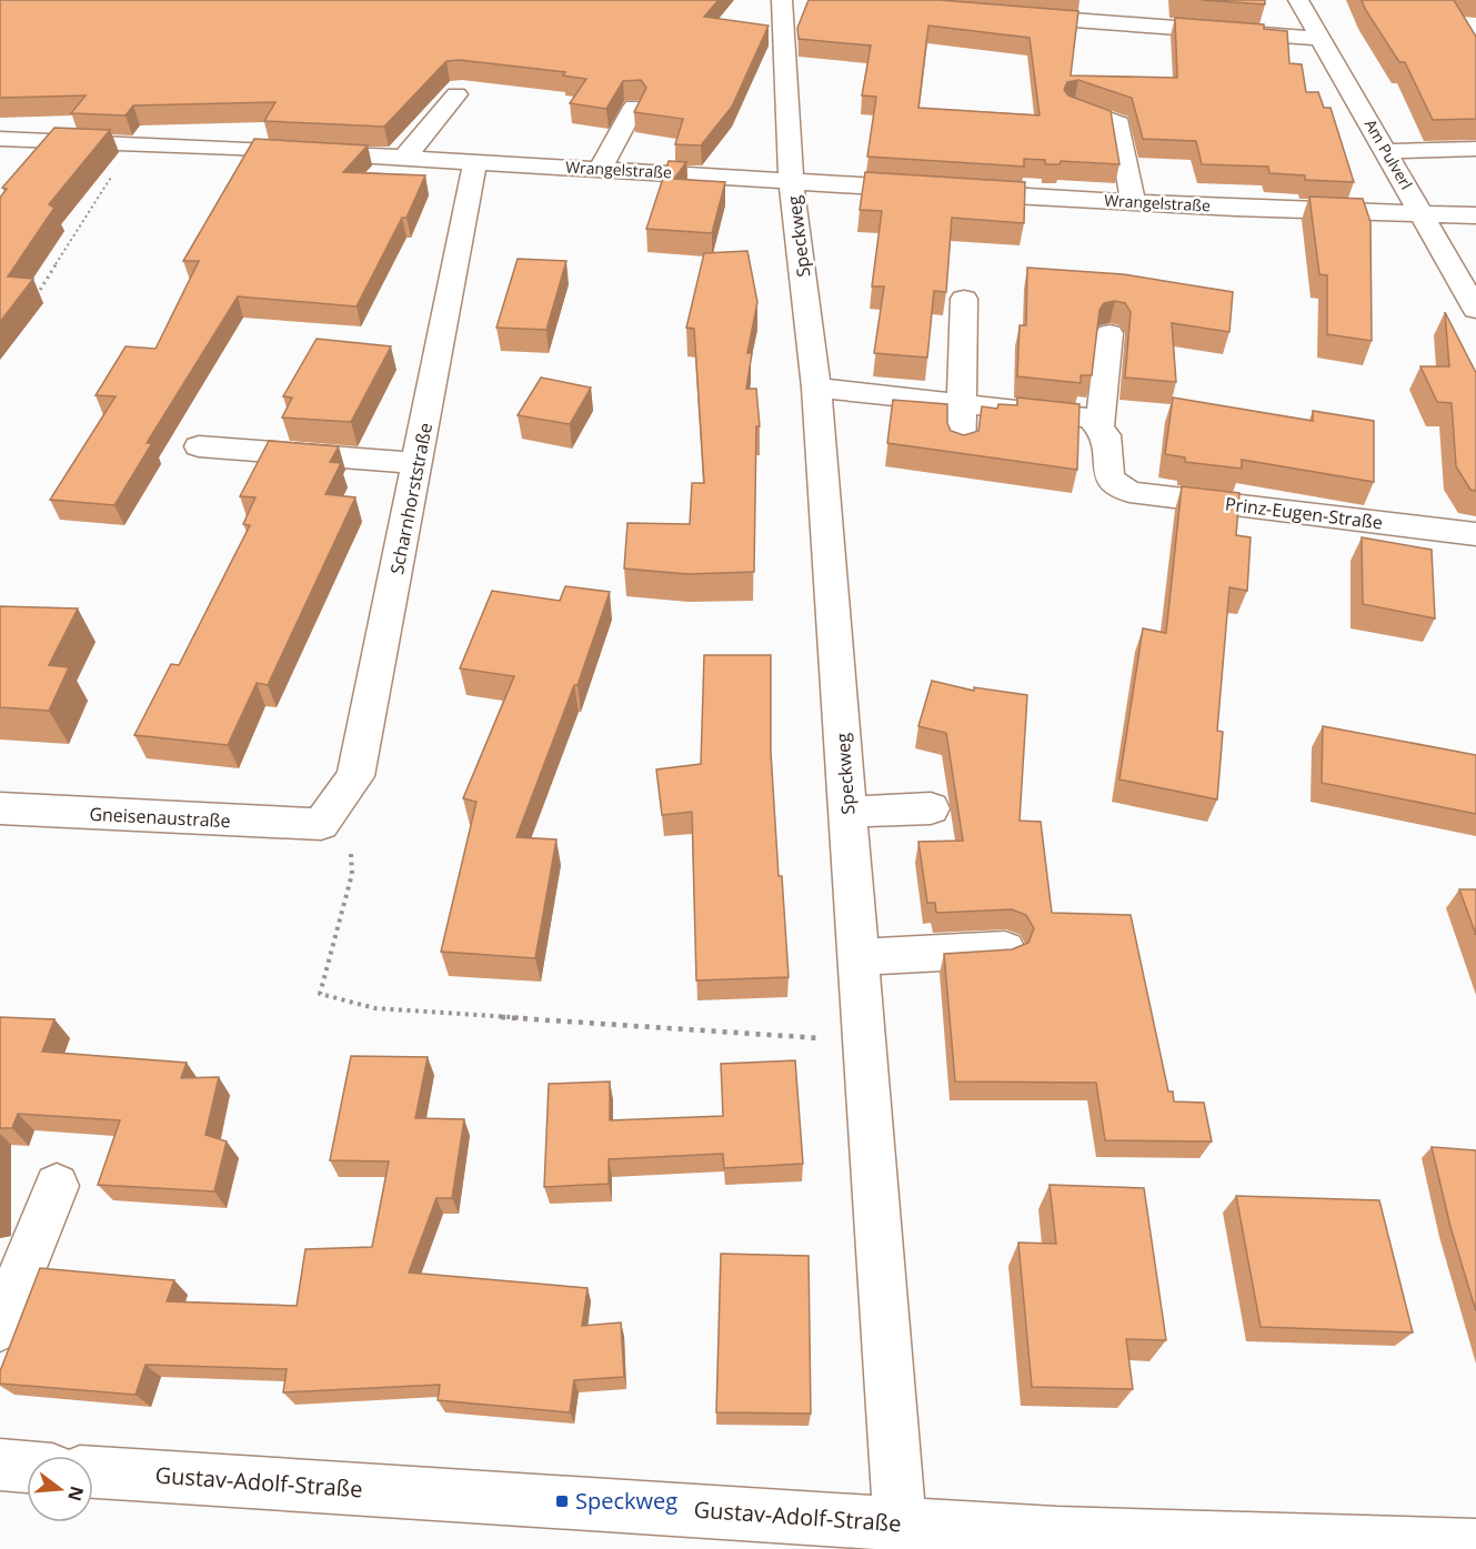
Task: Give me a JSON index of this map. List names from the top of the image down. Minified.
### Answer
{"streets":{"street":["Am Pulverl","Wrangelstraße","Speckweg","Scharnhorststraße","Prinz-Eugen-Straße","Gneisenaustraße","Gustav-Adolf-Straße"]},"crossings":[["Am Pulverl","Wrangelstraße"],["Wrangelstraße","Speckweg"],["Wrangelstraße","Scharnhorststraße"],["Speckweg","Gustav-Adolf-Straße"],["Scharnhorststraße","Gneisenaustraße"]],"places":{"transit":["Speckweg"]},"north":"right"}
